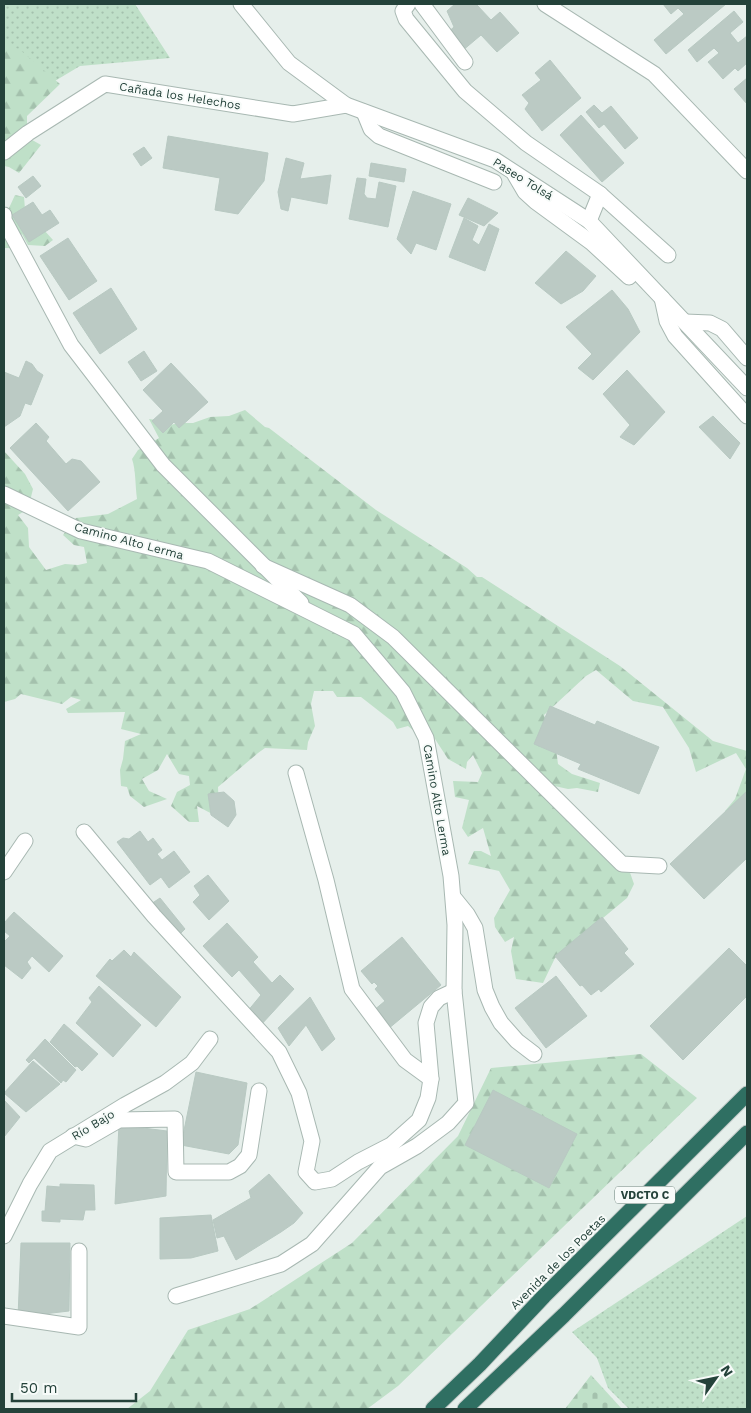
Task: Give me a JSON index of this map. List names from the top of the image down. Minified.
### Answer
{"streets":{"highway":["VDCTO C","Avenida de los Poetas"],"street":["Cañada los Helechos","Paseo Tolsá","Camino Alto Lerma","Río Bajo"]},"crossings":[["Cañada los Helechos","Paseo Tolsá"]],"scale_bar":"50 m","north":"top right"}
